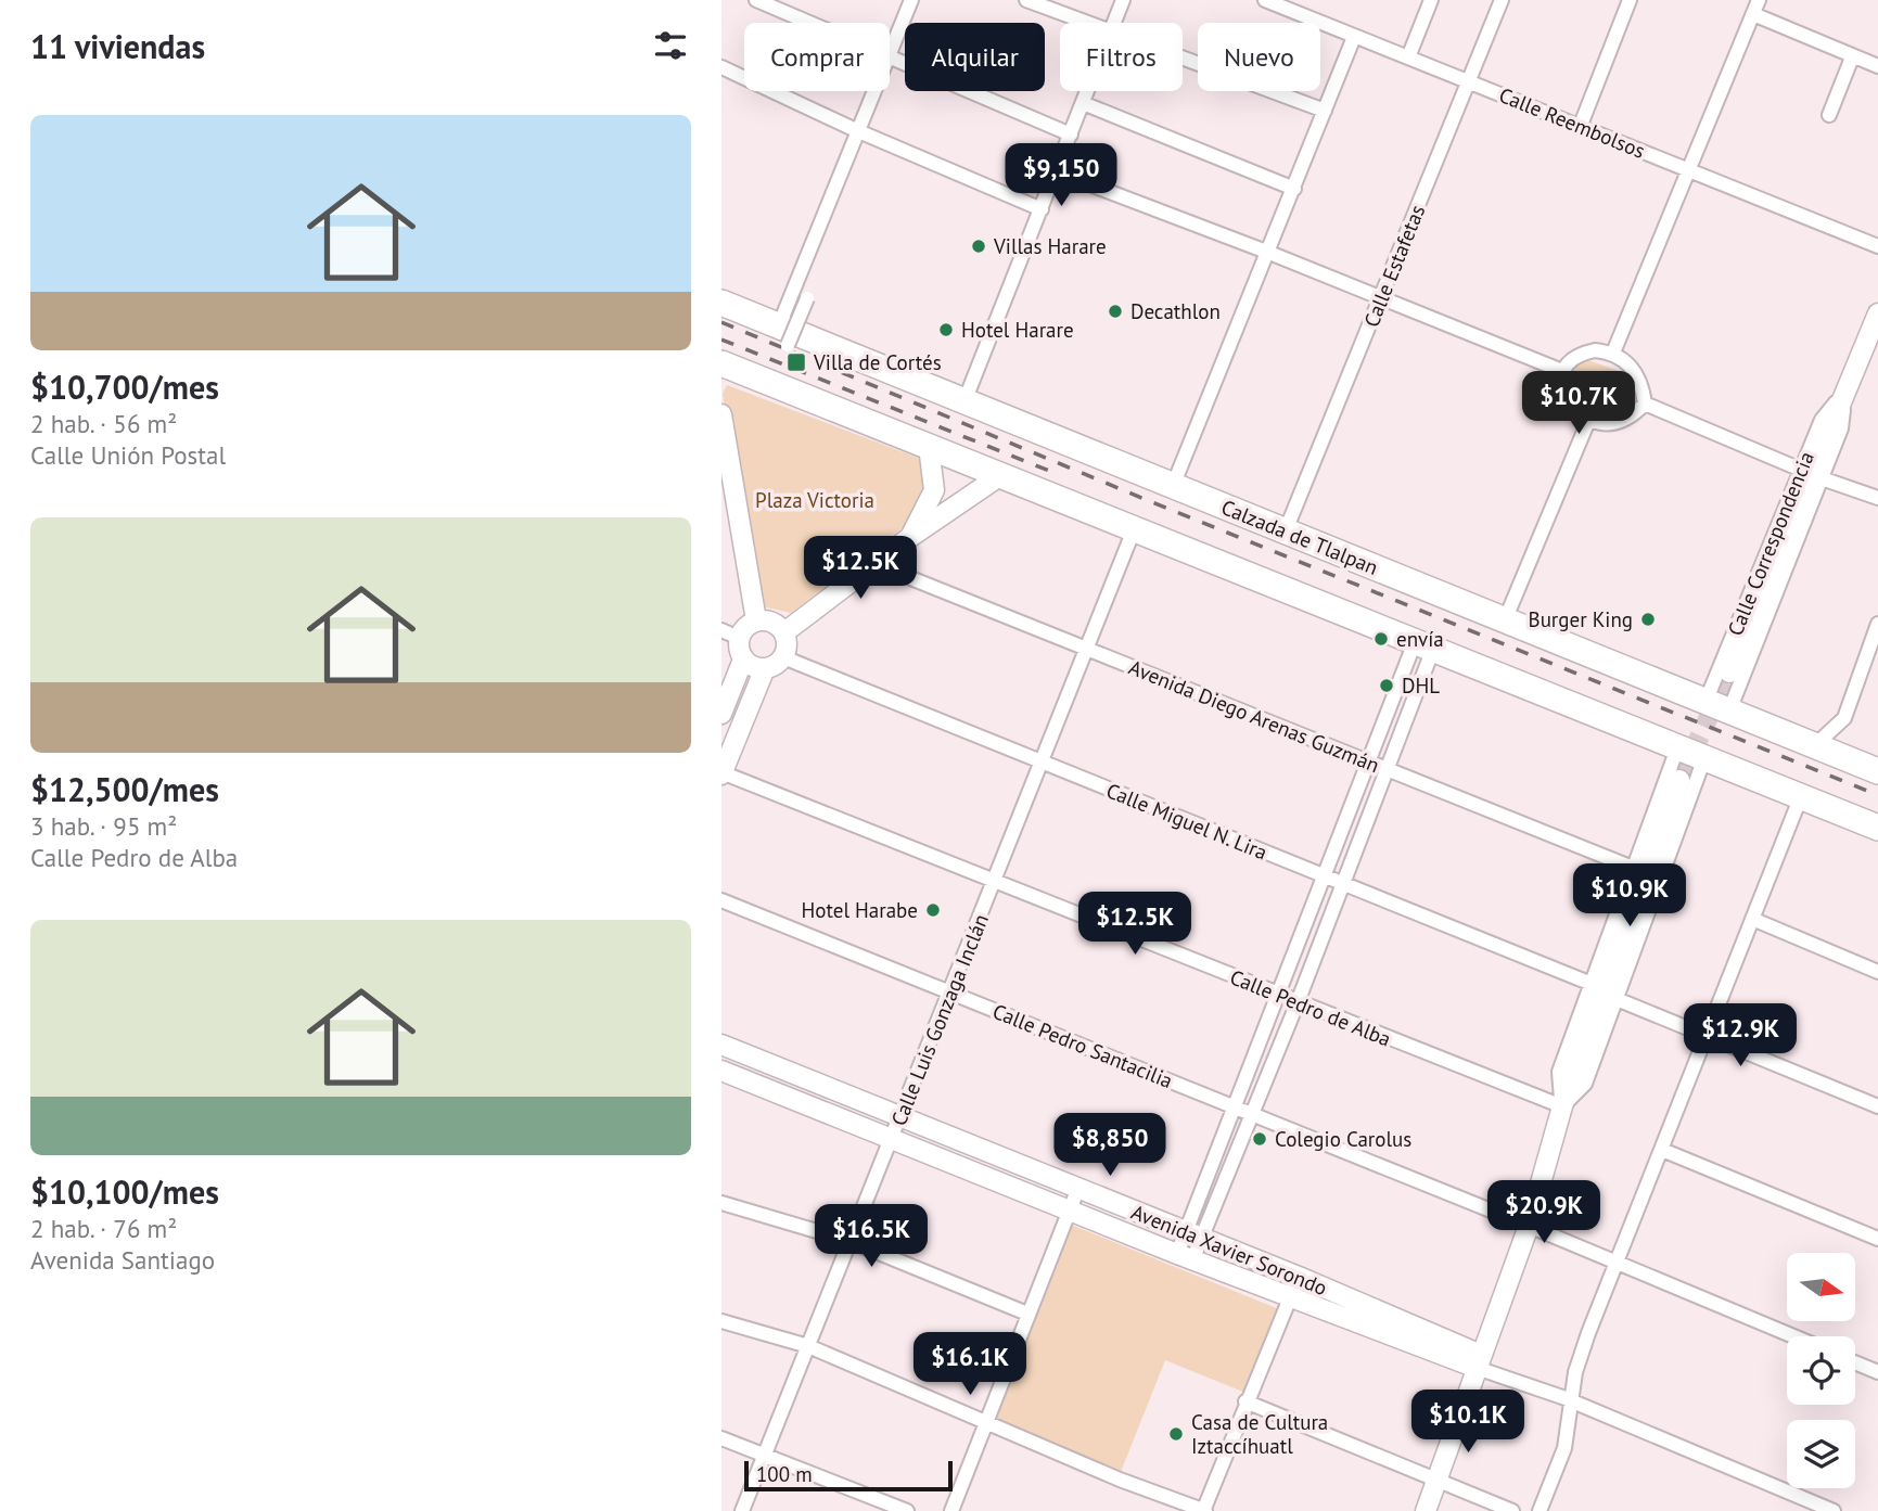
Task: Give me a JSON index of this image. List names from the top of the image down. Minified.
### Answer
{"streets":{"highway":["Calzada de Tlalpan"],"street":["Calle Reembolsos","Calle Estafetas","Calle Correspondencia","Avenida Diego Arenas Guzmán","Calle Miguel N. Lira","Calle Pedro de Alba","Calle Luis Gonzaga Inclán","Calle Pedro Santacilia","Avenida Xavier Sorondo"]},"crossings":[["Calle Reembolsos","Calle Estafetas"],["Calle Estafetas","Calzada de Tlalpan"],["Calzada de Tlalpan","Calle Correspondencia"],["Avenida Diego Arenas Guzmán","Calle Luis Gonzaga Inclán"],["Calle Miguel N. Lira","Calle Luis Gonzaga Inclán"],["Calle Pedro de Alba","Calle Luis Gonzaga Inclán"],["Calle Luis Gonzaga Inclán","Calle Pedro Santacilia"],["Calle Luis Gonzaga Inclán","Avenida Xavier Sorondo"]],"parks":["Plaza Victoria"],"places":{"other":["Villas Harare","Decathlon","Hotel Harare","Burger King","envía","DHL","Hotel Harabe","Colegio Carolus","Casa de Cultura Iztaccíhuatl"],"transit":["Villa de Cortés"]},"scale_bar":"100 m","north":"right","page":{"heading":"11 viviendas","chip":["Comprar","Alquilar","Filtros","Nuevo"],"list":[{"name":"$10,700/mes","note":"2 hab. · 56 m² · Calle Unión Postal"},{"name":"$12,500/mes","note":"3 hab. · 95 m² · Calle Pedro de Alba"},{"name":"$10,100/mes","note":"2 hab. · 76 m² · Avenida Santiago"}],"price":["$9,150","$10.7K","$12.5K","$10.9K","$12.5K","$12.9K","$8,850","$20.9K","$16.5K","$16.1K","$10.1K"],"scale":"100 m"}}
